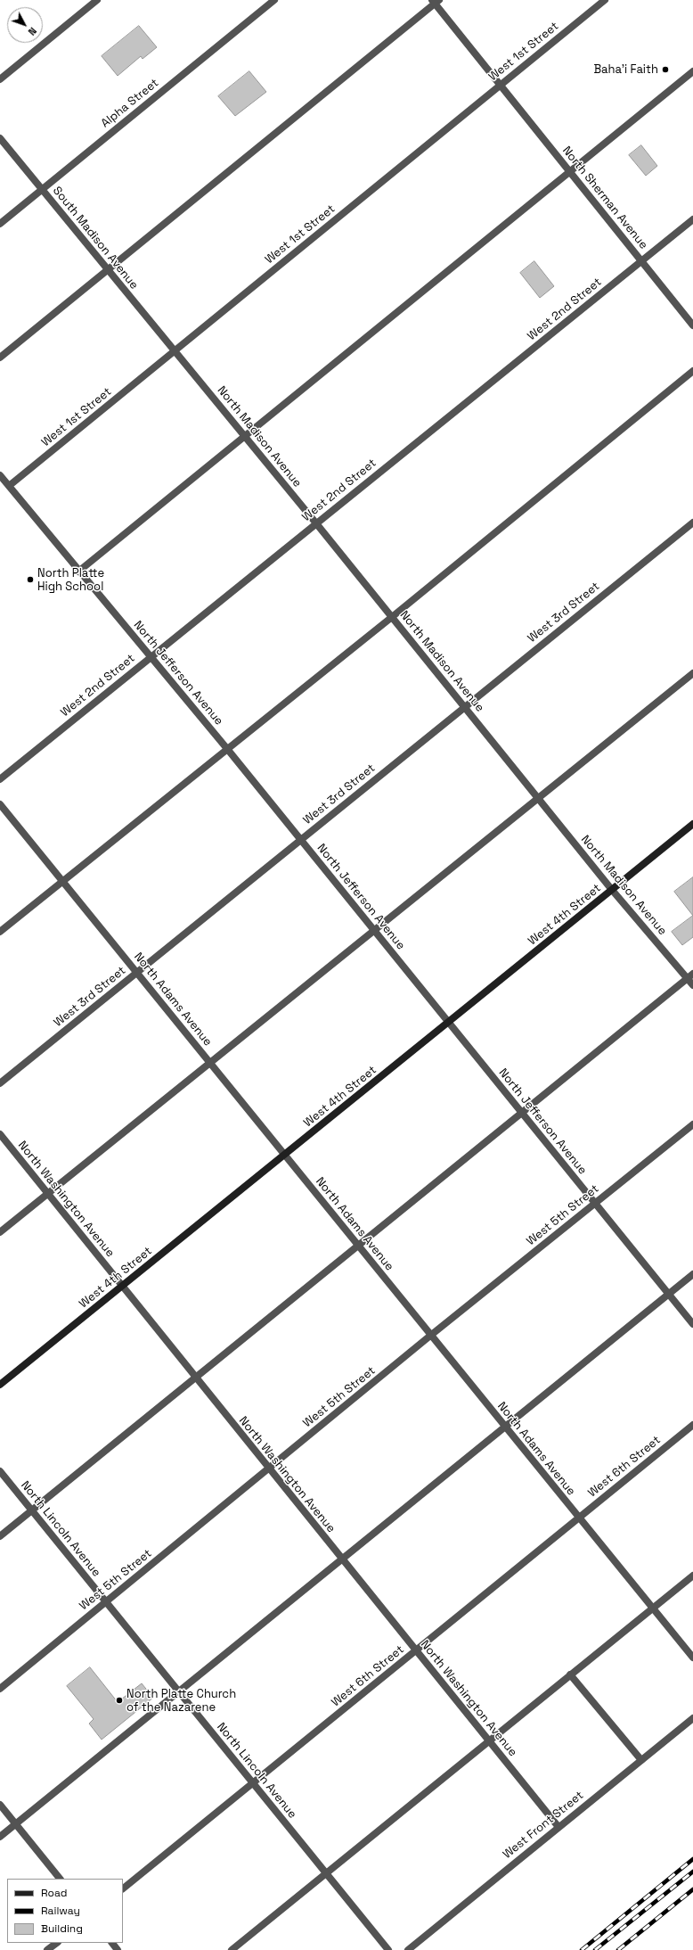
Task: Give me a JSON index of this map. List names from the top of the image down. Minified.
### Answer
{"streets":{"main road":["West 4th Street"],"street":["West 1st Street","Alpha Street","North Sherman Avenue","South Madison Avenue","West 2nd Street","North Madison Avenue","West 3rd Street","North Jefferson Avenue","North Adams Avenue","North Washington Avenue","West 5th Street","West 6th Street","North Lincoln Avenue","West Front Street"]},"crossings":[["West 1st Street","North Sherman Avenue"],["West 1st Street","South Madison Avenue"],["West 1st Street","North Madison Avenue"],["West 1st Street","North Jefferson Avenue"],["Alpha Street","South Madison Avenue"],["North Sherman Avenue","West 2nd Street"],["South Madison Avenue","North Madison Avenue"],["West 2nd Street","North Madison Avenue"],["West 2nd Street","North Jefferson Avenue"],["North Madison Avenue","West 3rd Street"],["North Madison Avenue","West 4th Street"],["West 3rd Street","North Jefferson Avenue"],["West 3rd Street","North Adams Avenue"],["North Jefferson Avenue","West 4th Street"],["North Jefferson Avenue","West 5th Street"],["West 4th Street","North Adams Avenue"],["West 4th Street","North Washington Avenue"],["North Adams Avenue","West 5th Street"],["North Adams Avenue","West 6th Street"],["North Washington Avenue","West 5th Street"],["North Washington Avenue","West 6th Street"],["North Washington Avenue","West Front Street"],["West 5th Street","North Lincoln Avenue"],["West 6th Street","North Lincoln Avenue"]],"places":["Baha'i Faith","North Platte High School","North Platte Church of the Nazarene"],"legend":["Road","Railway","Building"],"north":"bottom right"}
